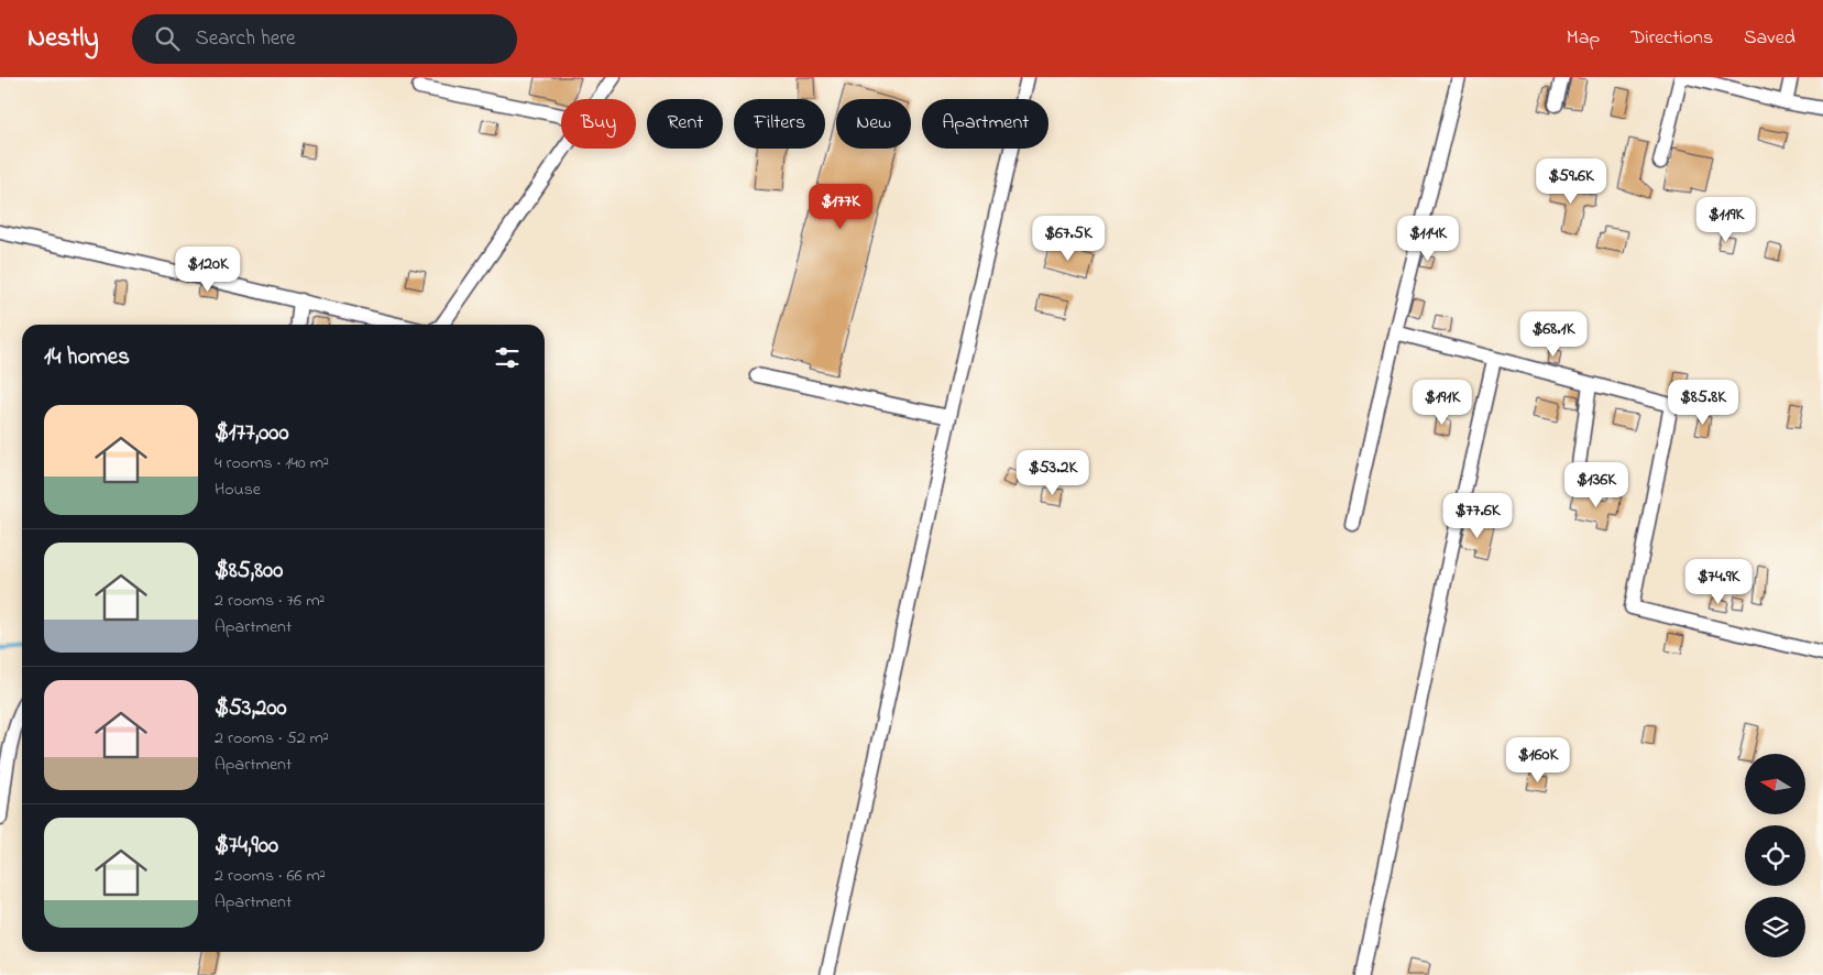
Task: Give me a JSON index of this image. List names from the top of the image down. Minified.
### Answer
{"north":"left","page":{"header":"Nestly","search":"Search here","nav":["Map","Directions","Saved"],"chip":["Buy","Rent","Filters","New","Apartment"],"price":["$59.6K","$177K","$119K","$67.5K","$114K","$120K","$68.1K","$191K","$85.8K","$53.2K","$136K","$77.6K","$74.9K","$160K"],"heading":"14 homes","list":[{"name":"$177,000","note":"4 rooms · 140 m² · House"},{"name":"$85,800","note":"2 rooms · 76 m² · Apartment"},{"name":"$53,200","note":"2 rooms · 52 m² · Apartment"},{"name":"$74,900","note":"2 rooms · 66 m² · Apartment"}]}}
